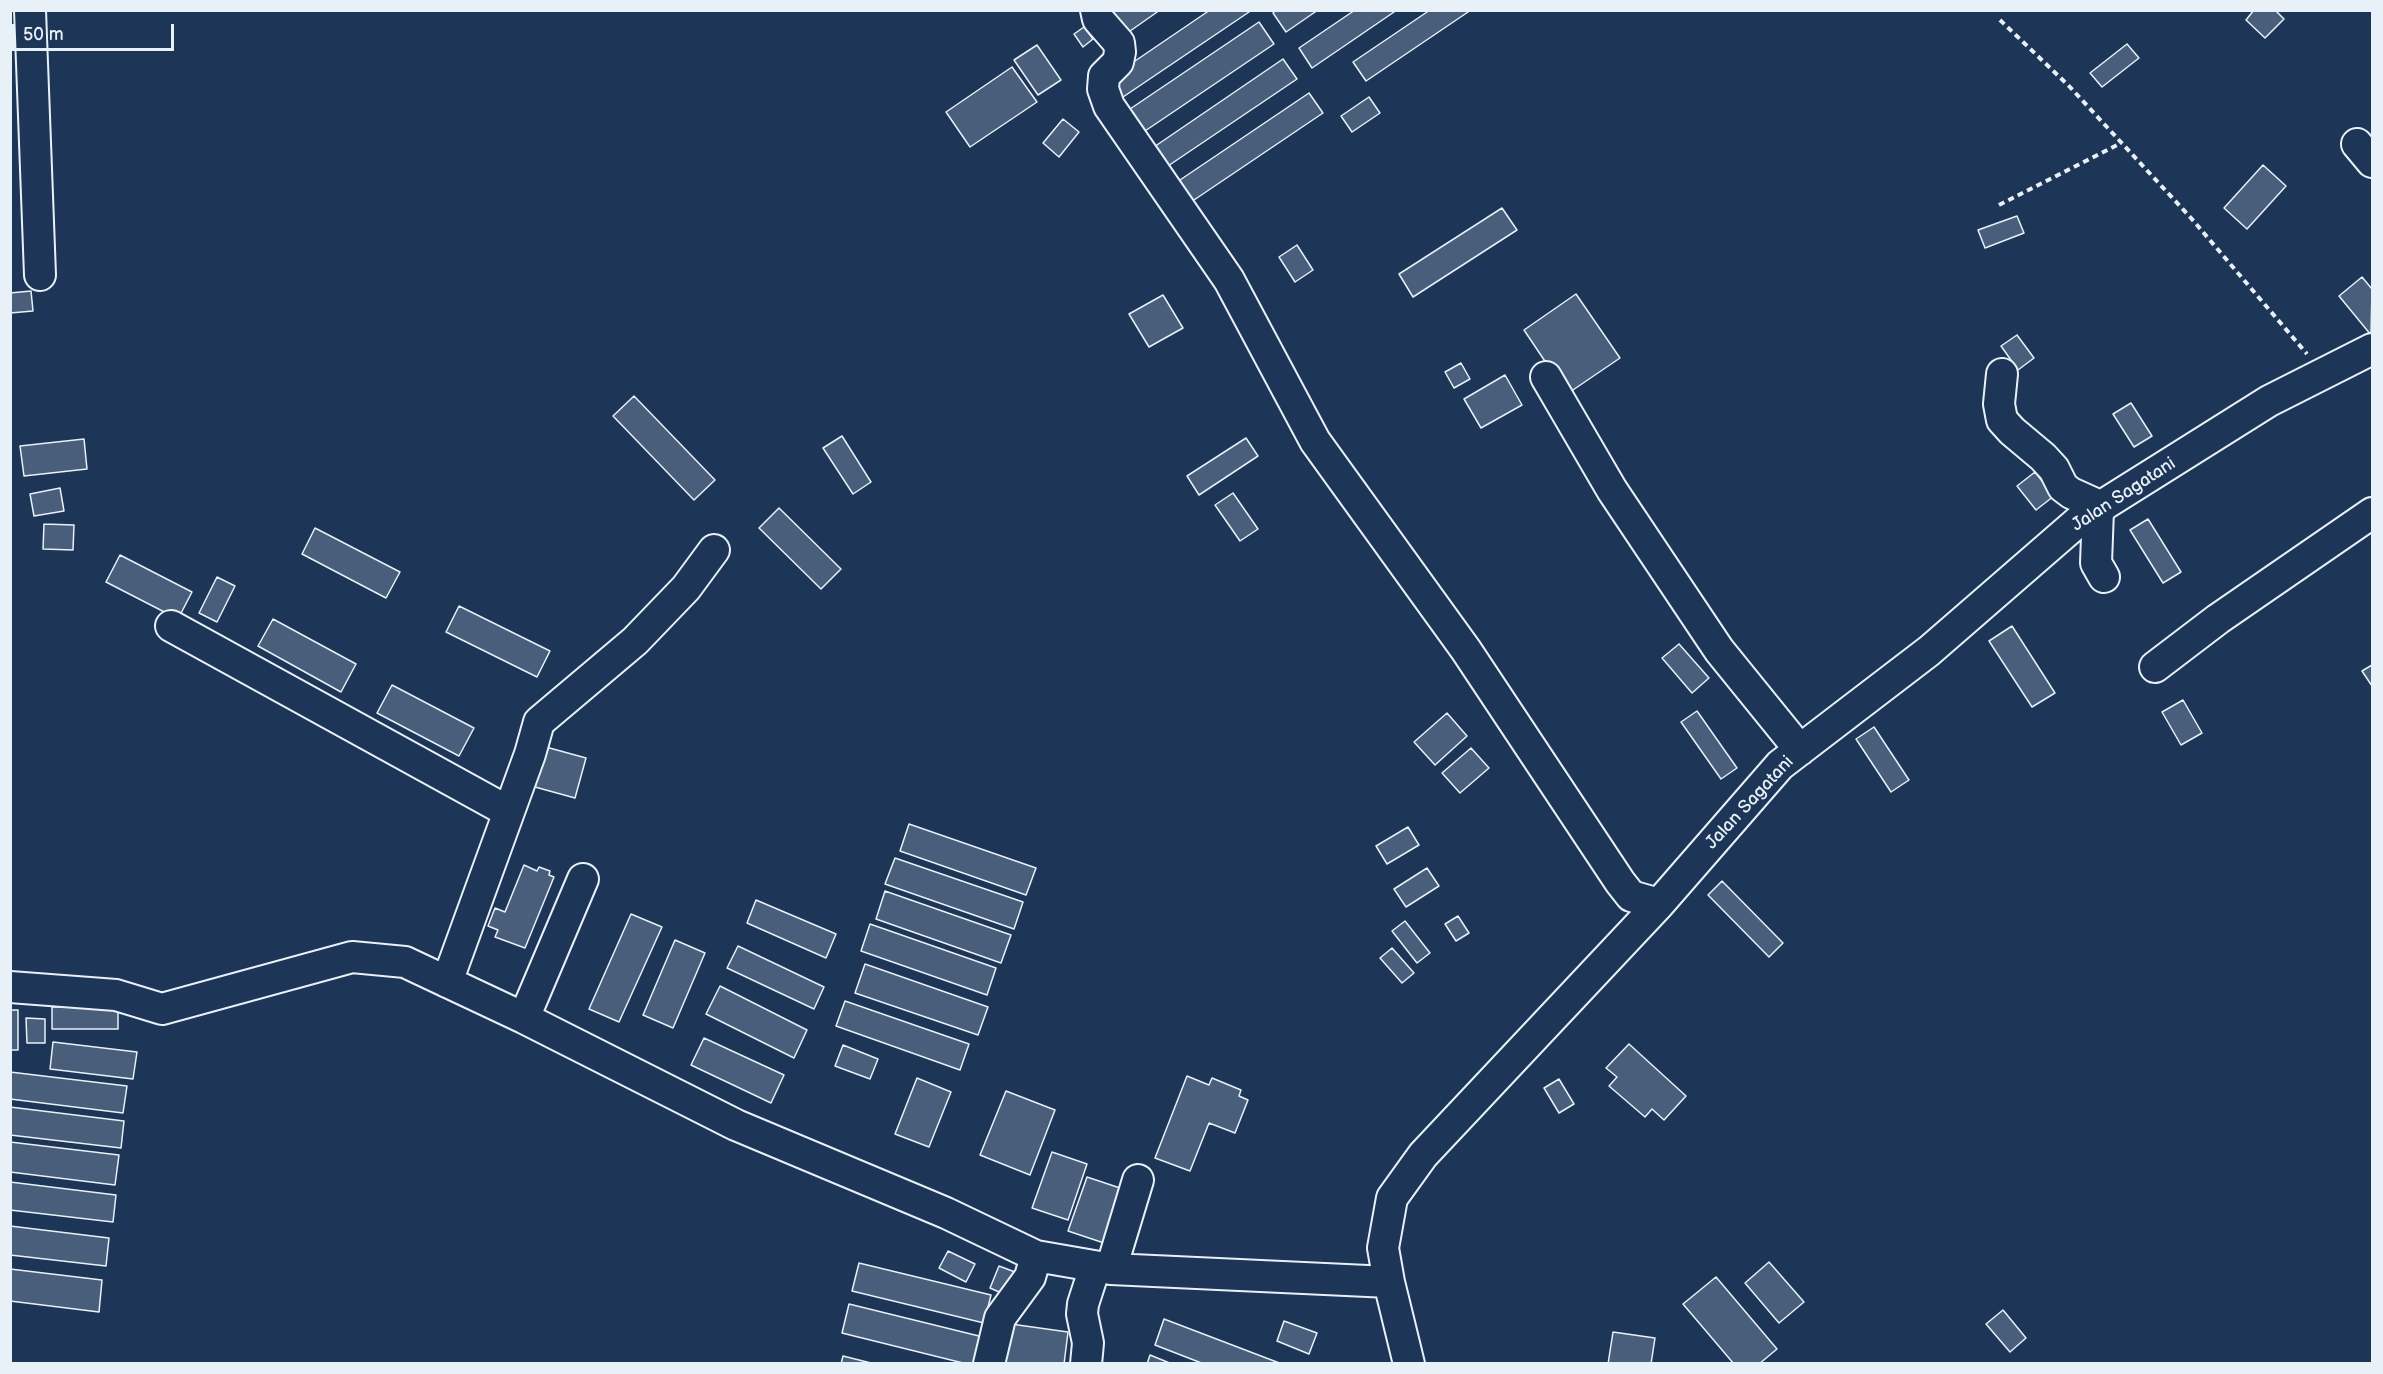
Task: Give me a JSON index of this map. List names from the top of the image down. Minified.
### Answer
{"streets":{"street":["Jalan Sagatani"]},"scale_bar":"50 m"}
